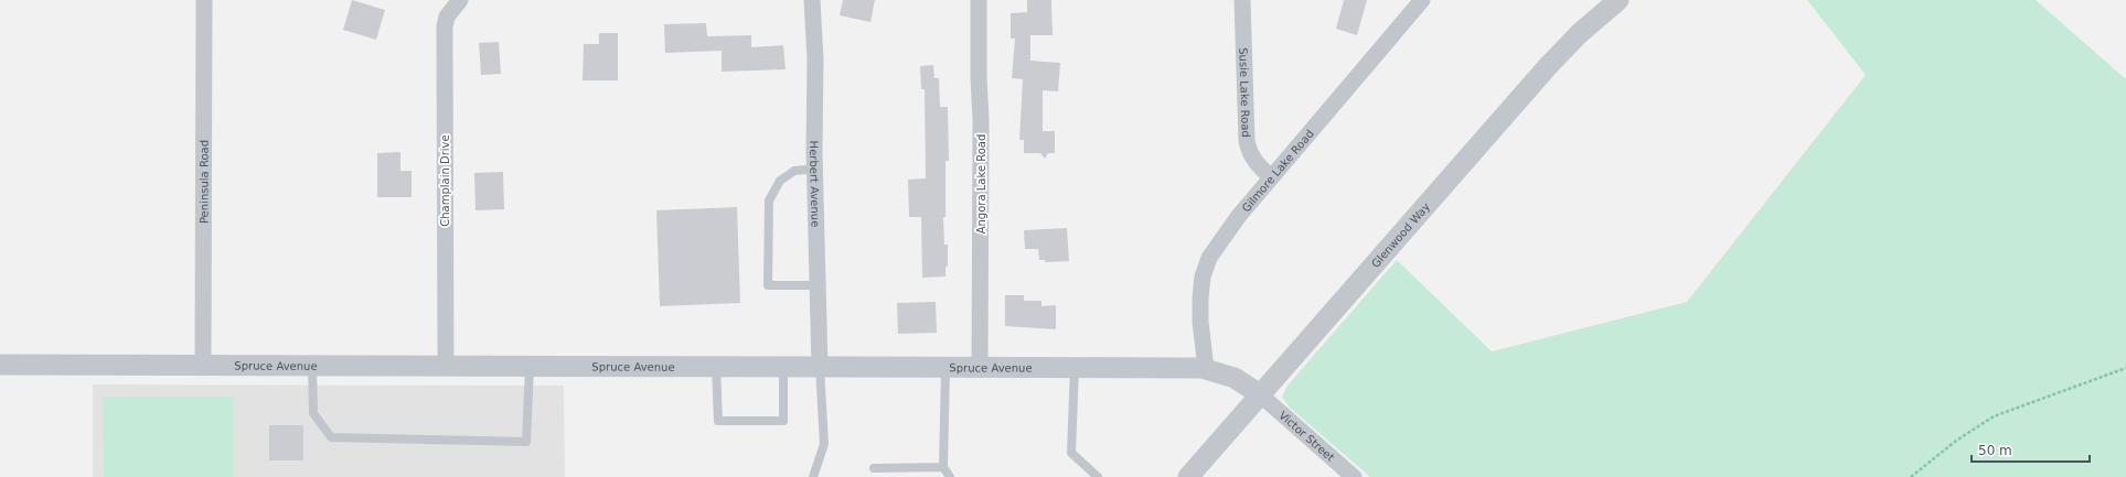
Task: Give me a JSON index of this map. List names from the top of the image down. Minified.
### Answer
{"streets":{"street":["Susie Lake Road","Gilmore Lake Road","Champlain Drive","Peninsula Road","Herbert Avenue","Angora Lake Road","Glenwood Way","Spruce Avenue","Victor Street"]},"crossings":[["Susie Lake Road","Gilmore Lake Road"],["Gilmore Lake Road","Spruce Avenue"],["Champlain Drive","Spruce Avenue"],["Peninsula Road","Spruce Avenue"],["Herbert Avenue","Spruce Avenue"],["Angora Lake Road","Spruce Avenue"],["Glenwood Way","Spruce Avenue"],["Glenwood Way","Victor Street"],["Spruce Avenue","Victor Street"]],"scale_bar":"50 m"}
